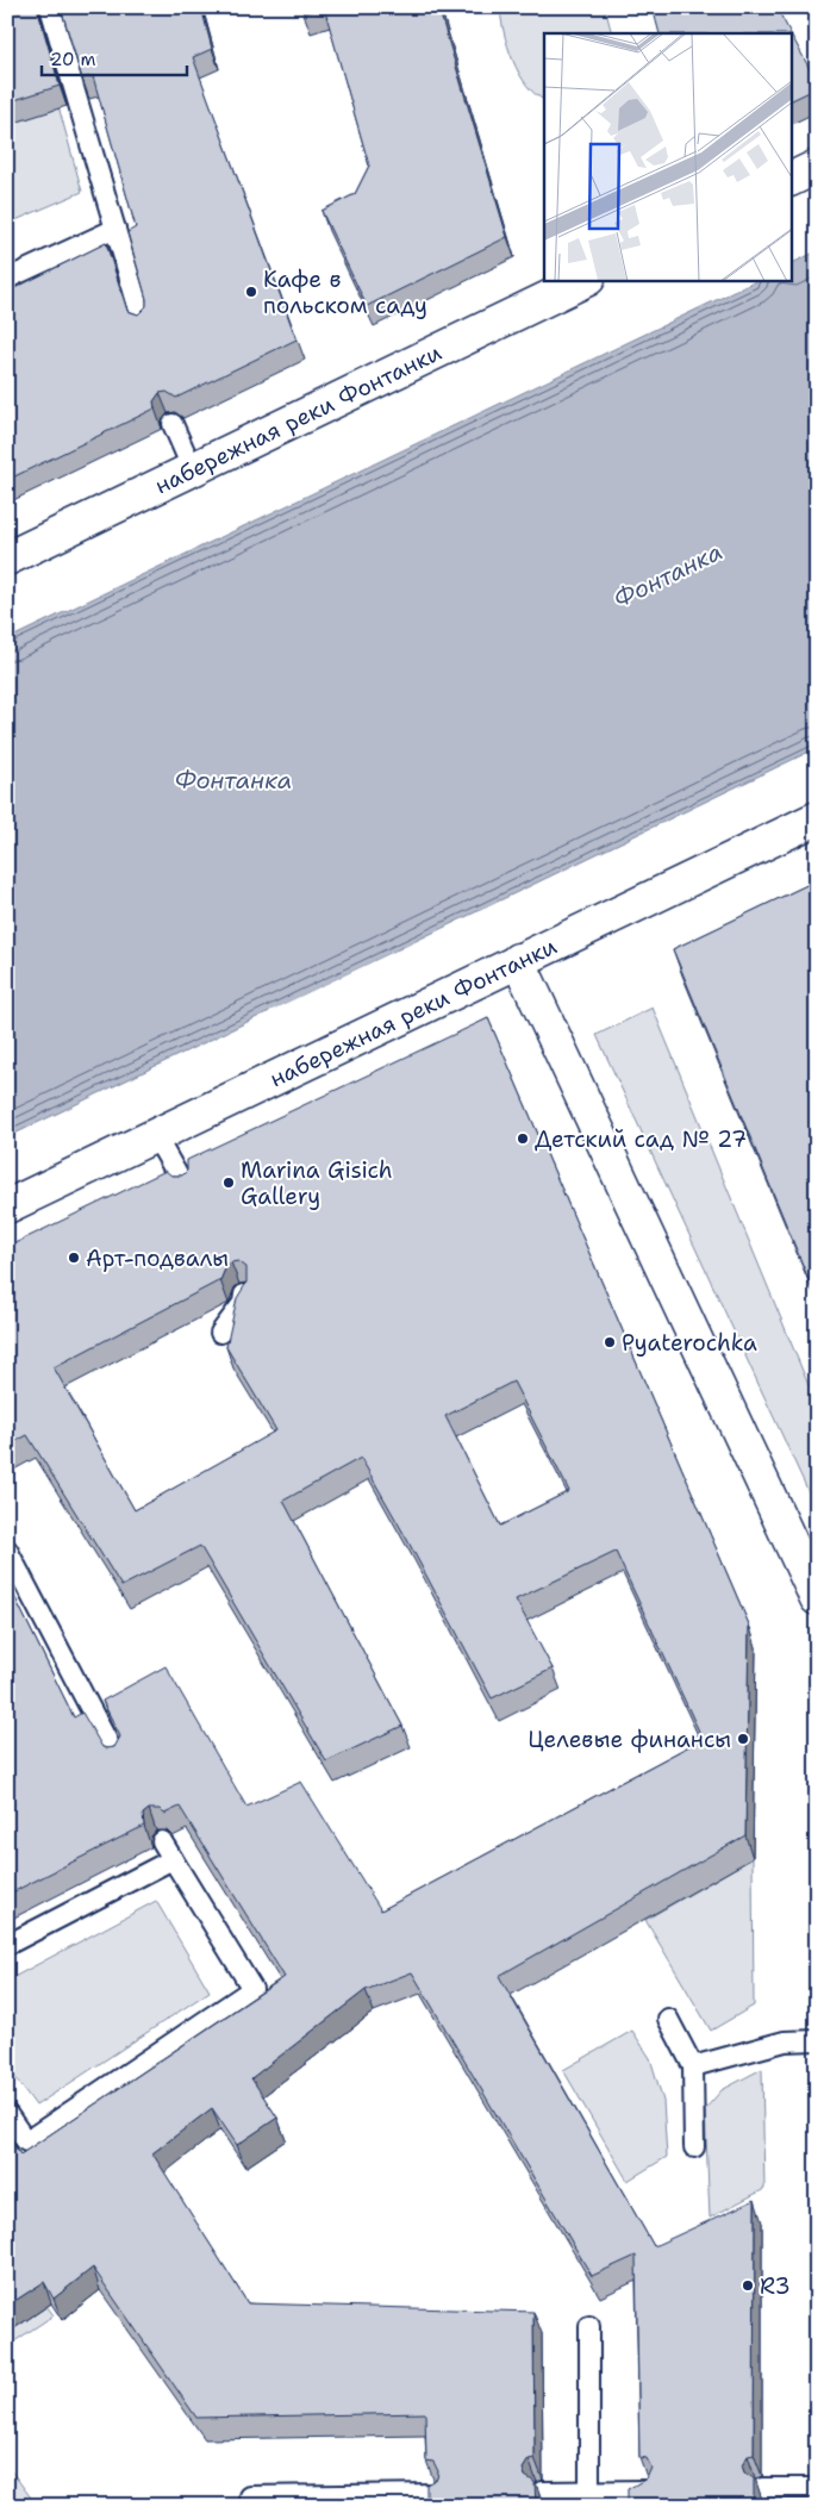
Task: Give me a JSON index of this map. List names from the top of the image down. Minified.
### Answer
{"streets":{"street":["набережная реки Фонтанки"]},"water":["Фонтанка"],"places":["Кафе в польском саду","Детский сад № 27","Marina Gisich Gallery","Арт-подвалы","Pyaterochka","Целевые финансы","R3"],"scale_bar":"20 m"}
